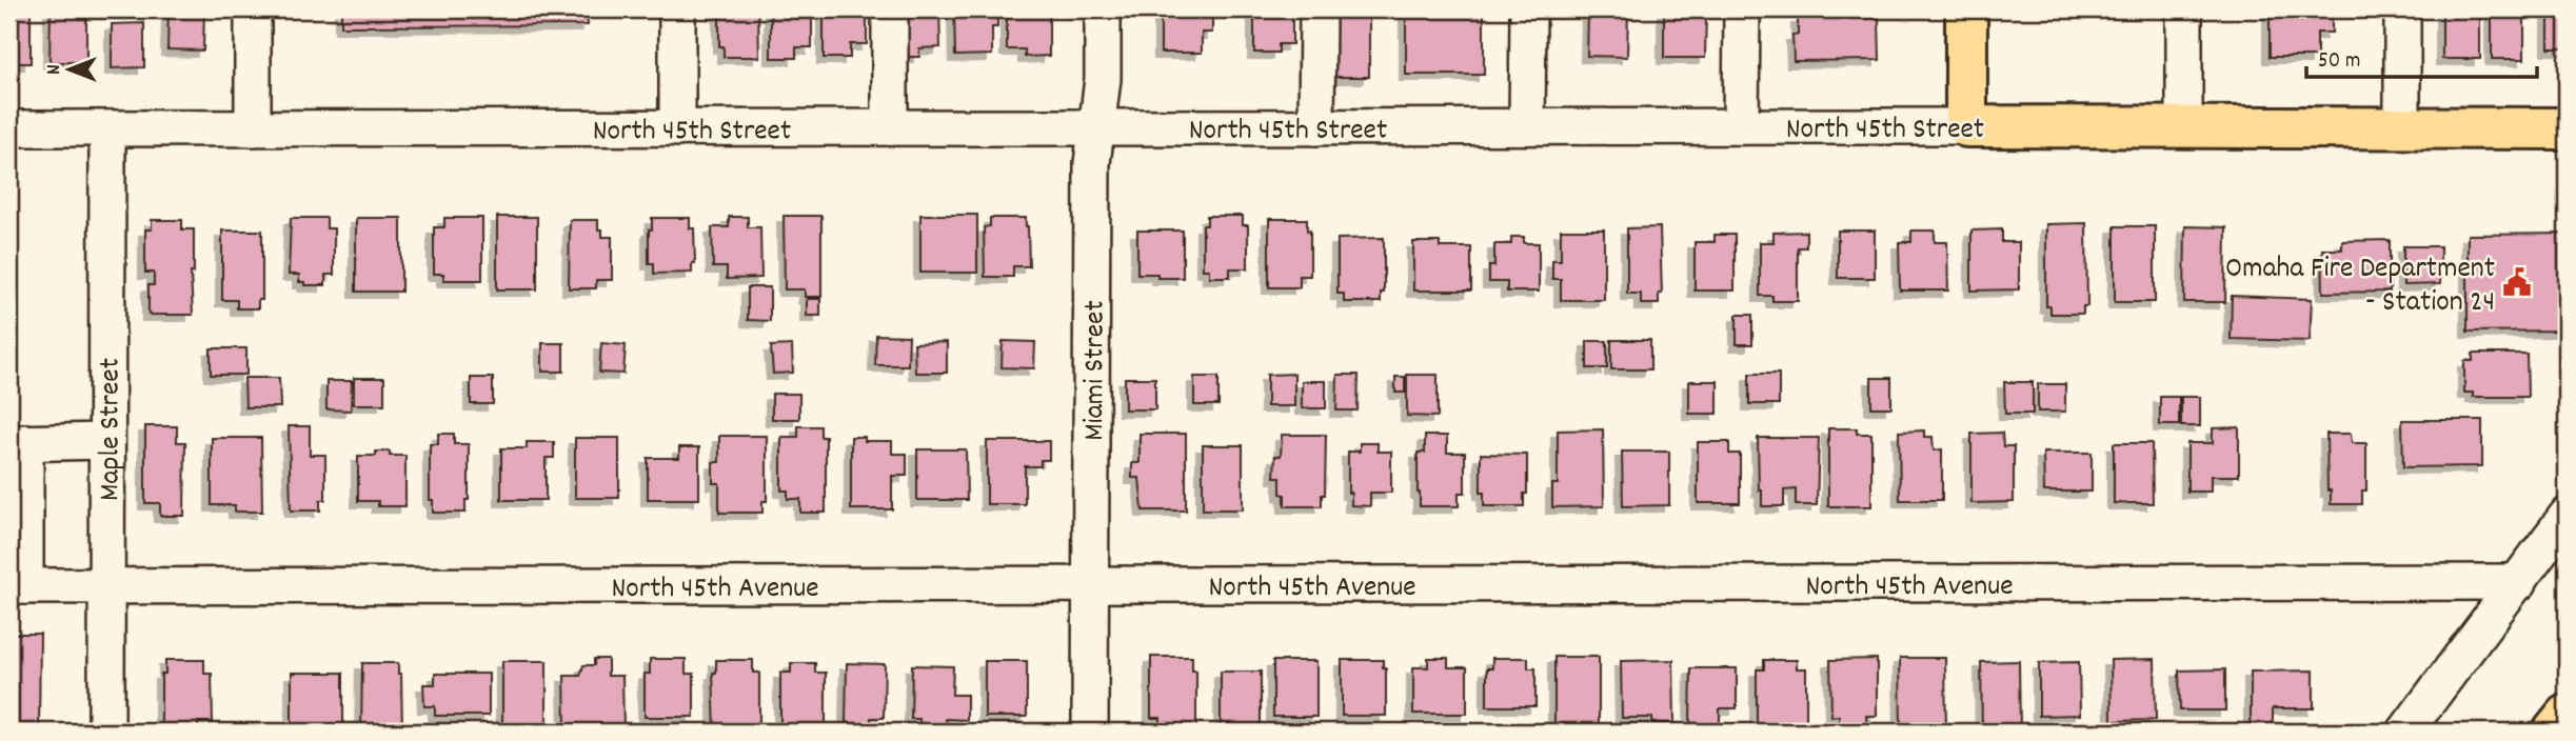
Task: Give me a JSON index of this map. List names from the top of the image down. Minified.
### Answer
{"streets":{"main road":["North 45th Street"],"street":["Miami Street","Maple Street","North 45th Avenue"]},"crossings":[["North 45th Street","Miami Street"],["North 45th Street","Maple Street"],["Miami Street","North 45th Avenue"],["Maple Street","North 45th Avenue"]],"places":{"public building":["Omaha Fire Department - Station 24"]},"scale_bar":"50 m","north":"left"}
